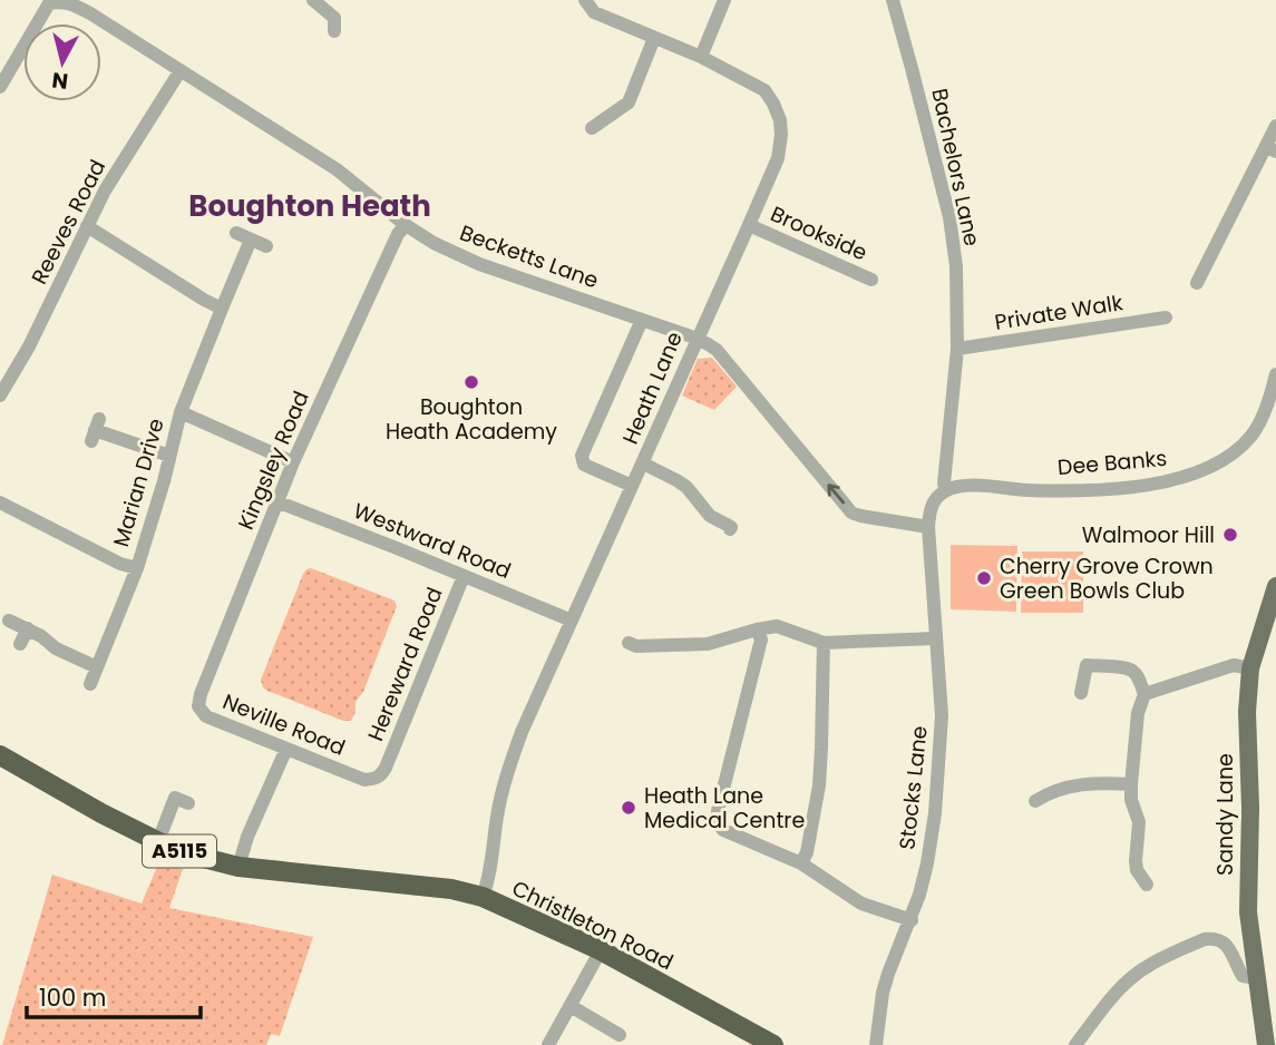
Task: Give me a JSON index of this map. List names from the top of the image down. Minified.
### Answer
{"streets":{"highway":["A5115","Christleton Road"],"main road":["Sandy Lane"],"street":["Bachelors Lane","Reeves Road","Brookside","Becketts Lane","Private Walk","Heath Lane","Kingsley Road","Dee Banks","Marian Drive","Westward Road","Hereward Road","Neville Road","Stocks Lane"]},"crossings":[["Bachelors Lane","Becketts Lane"],["Bachelors Lane","Private Walk"],["Bachelors Lane","Dee Banks"],["Bachelors Lane","Stocks Lane"],["Reeves Road","Becketts Lane"],["Brookside","Heath Lane"],["Becketts Lane","Heath Lane"],["Becketts Lane","Kingsley Road"],["Becketts Lane","Stocks Lane"],["Heath Lane","Westward Road"],["Heath Lane","Christleton Road"],["Kingsley Road","Westward Road"],["Kingsley Road","Neville Road"],["Westward Road","Hereward Road"],["Hereward Road","Neville Road"],["A5115","Christleton Road"]],"districts":["Boughton Heath"],"places":["Boughton Heath Academy","Walmoor Hill","Cherry Grove Crown Green Bowls Club","Heath Lane Medical Centre"],"scale_bar":"100 m","north":"bottom"}
